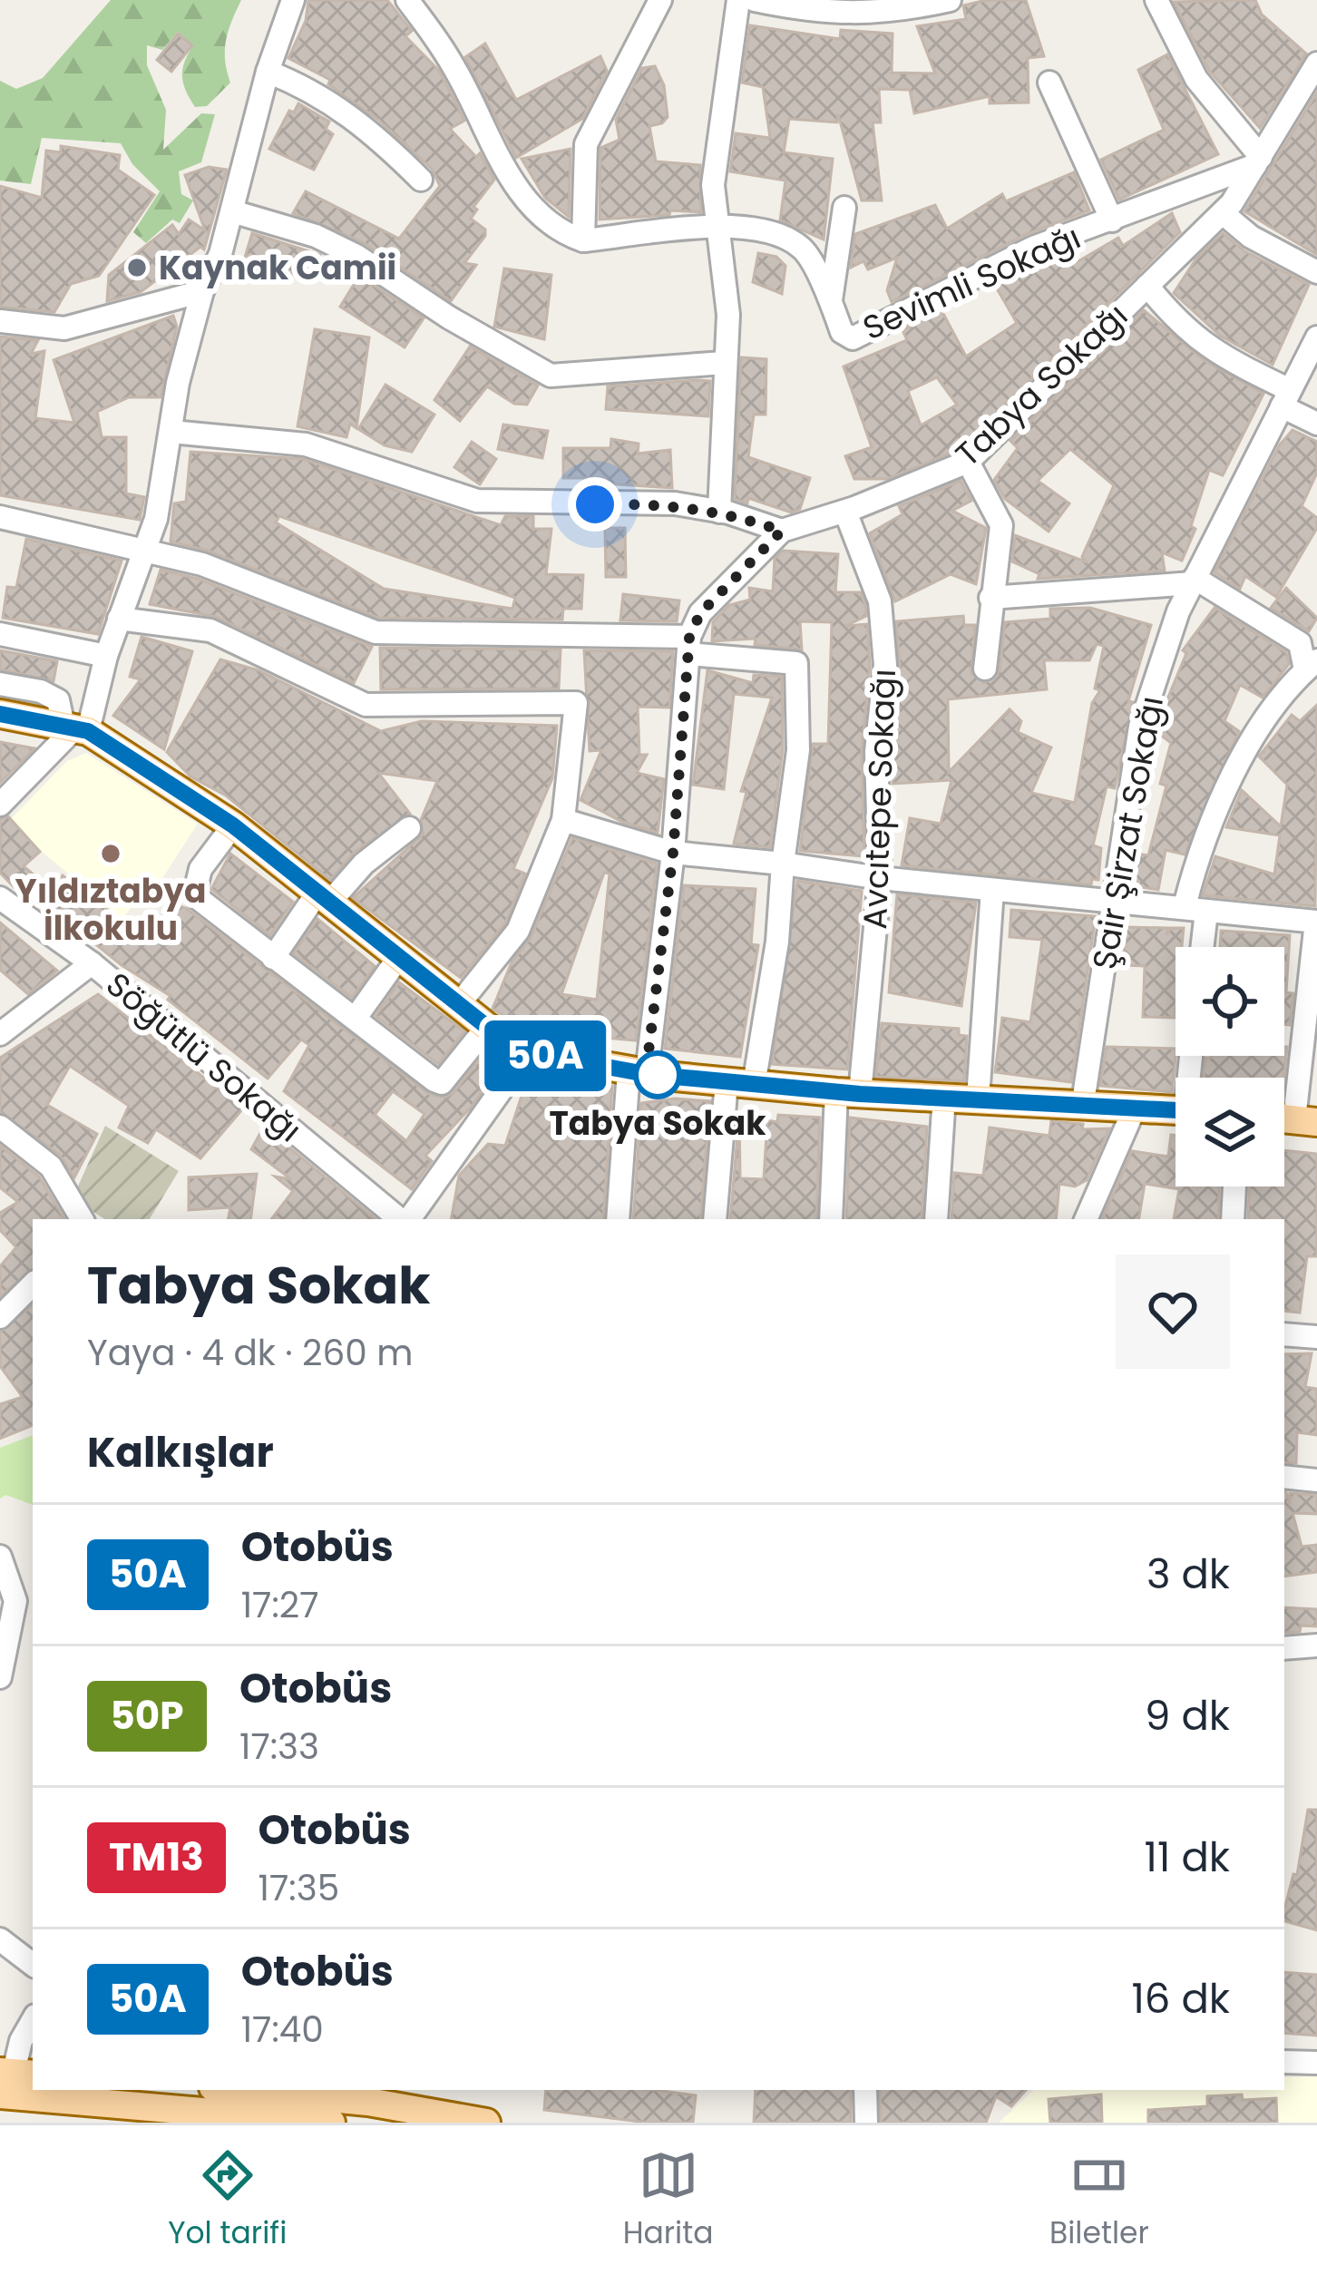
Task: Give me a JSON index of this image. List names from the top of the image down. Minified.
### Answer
{"streets":{"street":["Sevimli Sokağı","Tabya Sokağı","Avcıtepe Sokağı","Şair Şirzat Sokağı","Söğütlü Sokağı"]},"crossings":[["Sevimli Sokağı","Tabya Sokağı"],["Tabya Sokağı","Avcıtepe Sokağı"]],"places":["Kaynak Camii","Yıldıztabya İlkokulu","Tabya Sokak"],"lines":["bus line 50A"],"page":{"on_map":"50A","heading":[["Tabya Sokak","Yaya · 4 dk · 260 m"],"Kalkışlar"],"list":[{"mark":"50A","name":"Otobüs","note":"17:27","value":"3 dk"},{"mark":"50P","name":"Otobüs","note":"17:33","value":"9 dk"},{"mark":"TM13","name":"Otobüs","note":"17:35","value":"11 dk"},{"mark":"50A","name":"Otobüs","note":"17:40","value":"16 dk"}],"tabs":["Yol tarifi","Harita","Biletler"]}}
